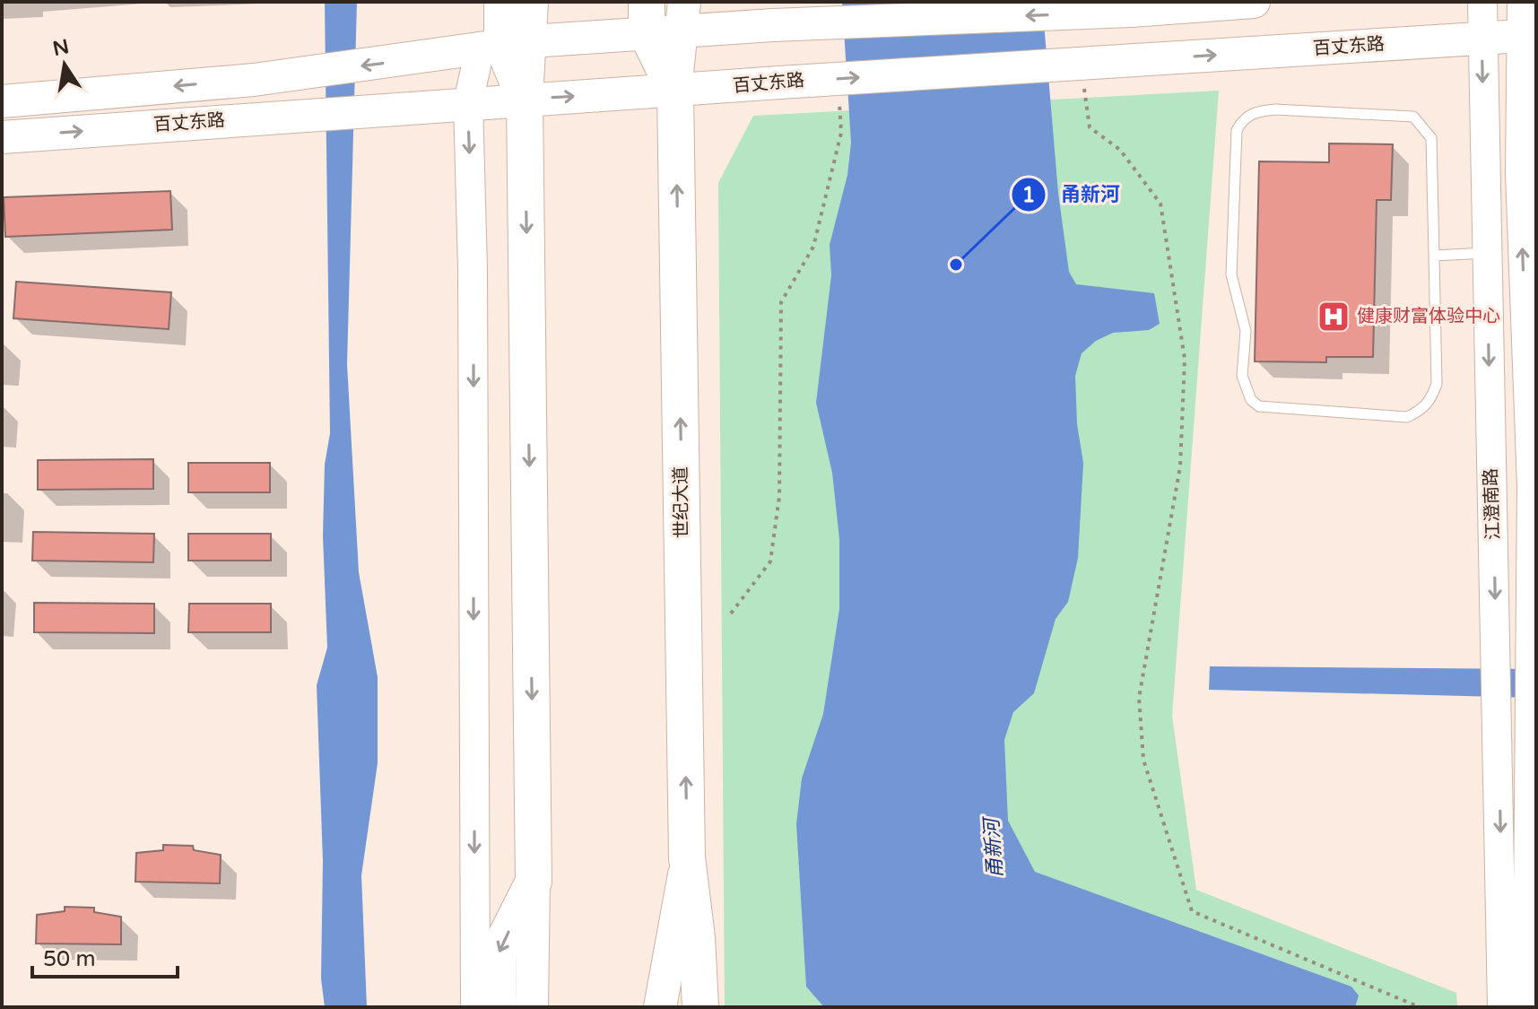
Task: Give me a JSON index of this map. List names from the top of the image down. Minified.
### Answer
{"streets":{"highway":["世纪大道"],"main road":["百丈东路","江澄南路"]},"crossings":[["百丈东路","世纪大道"],["百丈东路","江澄南路"]],"water":["甬新河"],"places":{"other":["甬新河"],"hospital":["健康财富体验中心"]},"scale_bar":"50 m","north":"top"}
